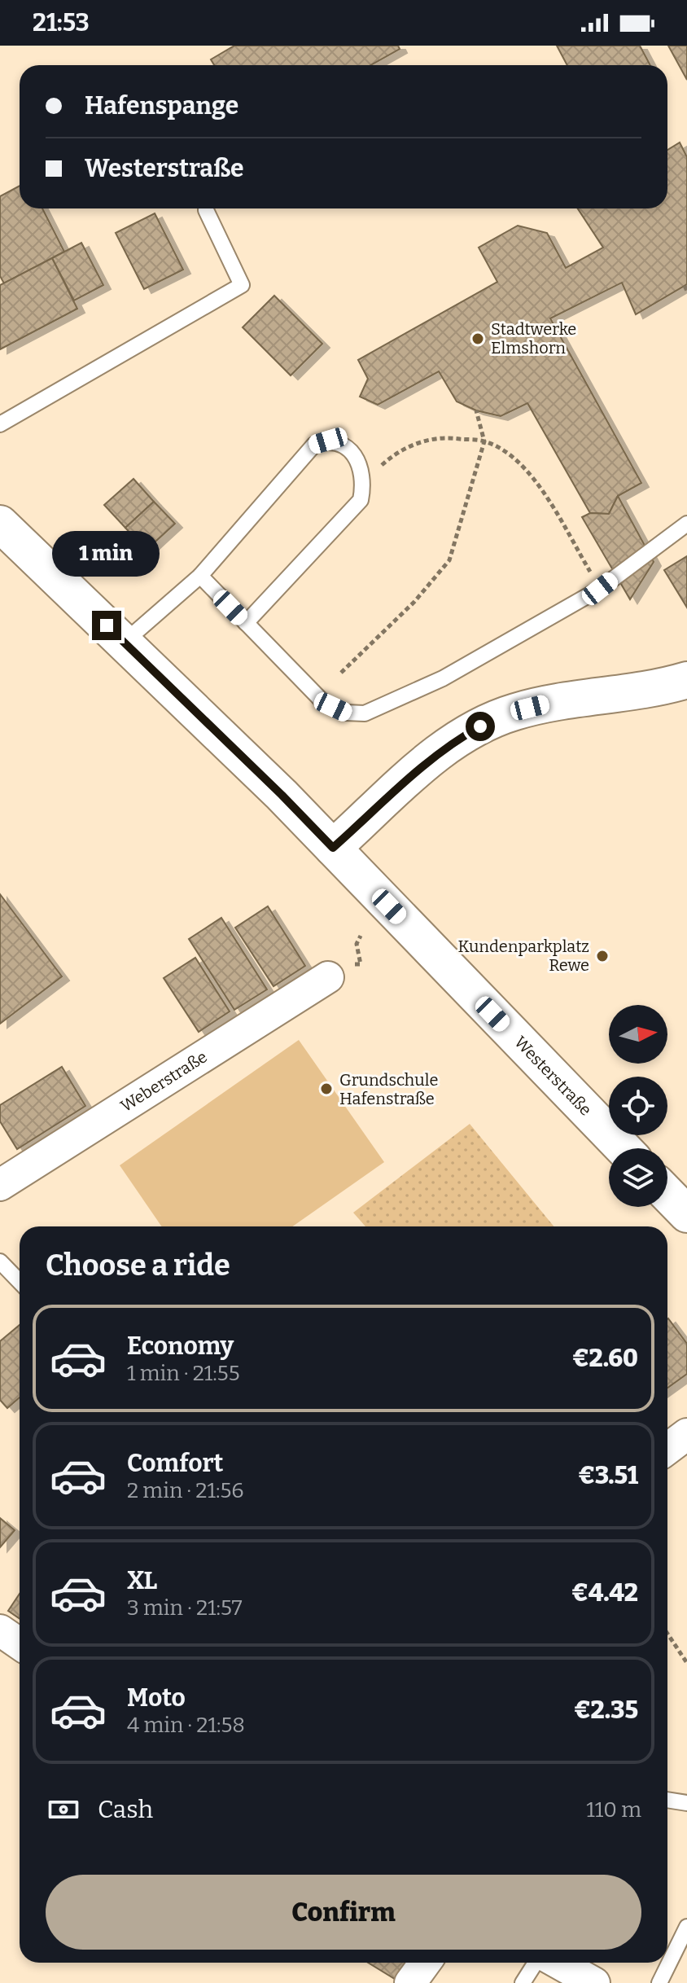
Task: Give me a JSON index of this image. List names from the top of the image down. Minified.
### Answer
{"streets":{"main road":["Westerstraße"],"street":["Weberstraße"]},"places":["Stadtwerke Elmshorn","Kundenparkplatz Rewe","Grundschule Hafenstraße"],"north":"right","page":{"status":"21:53","banner":["Hafenspange","Westerstraße"],"bubble":"1 min","heading":"Choose a ride","list":[{"name":"Economy","note":"1 min · 21:55","value":"€2.60"},{"name":"Comfort","note":"2 min · 21:56","value":"€3.51"},{"name":"XL","note":"3 min · 21:57","value":"€4.42"},{"name":"Moto","note":"4 min · 21:58","value":"€2.35"}],"pay":["Cash","110 m"],"buttons":"Confirm"}}
